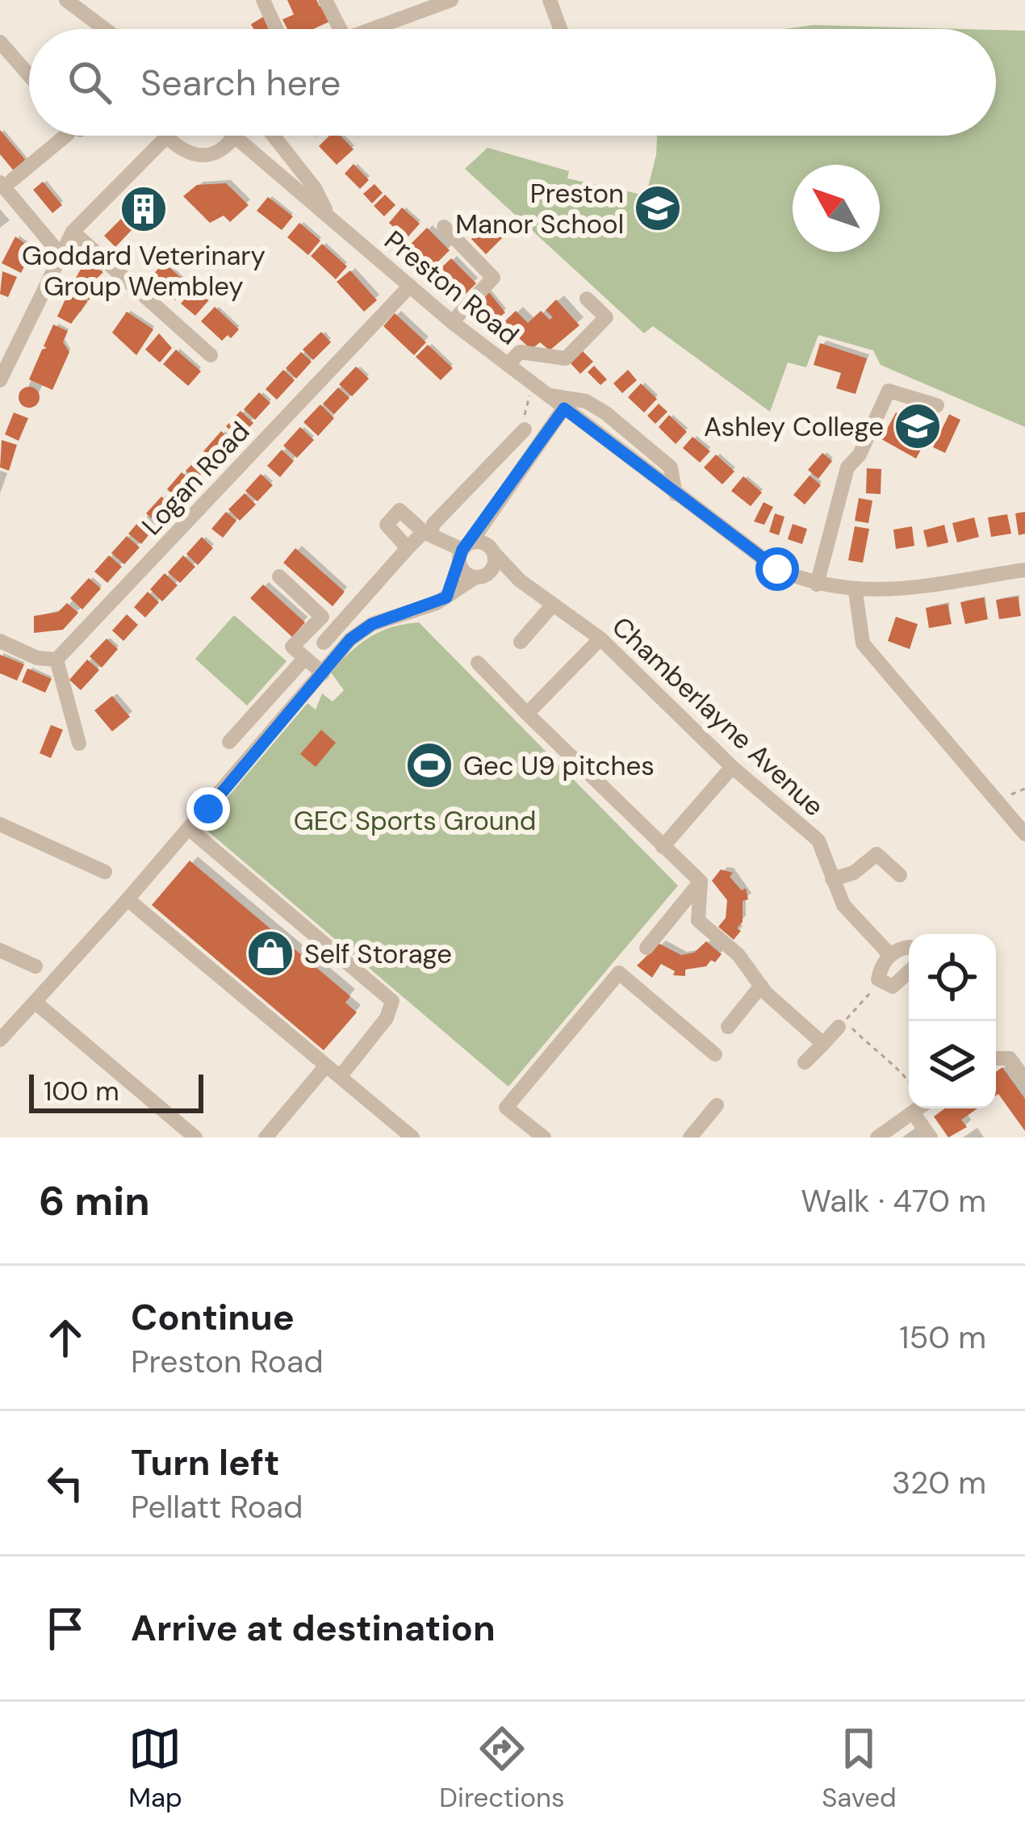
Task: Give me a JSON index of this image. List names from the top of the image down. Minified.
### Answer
{"streets":{"street":["Preston Road","Logan Road","Chamberlayne Avenue"]},"crossings":[["Preston Road","Logan Road"]],"parks":["GEC Sports Ground"],"places":{"school or university":["Preston Manor School","Ashley College"],"building":["Goddard Veterinary Group Wembley"],"sports":["Gec U9 pitches"],"shop":["Self Storage"]},"scale_bar":"100 m","north":"top left","page":{"search":"Search here","scale":"100 m","heading":["6 min","Walk · 470 m"],"list":[["Continue","Preston Road","150 m"],["Turn left","Pellatt Road","320 m"],"Arrive at destination"],"nav":["Map","Directions","Saved"]}}
